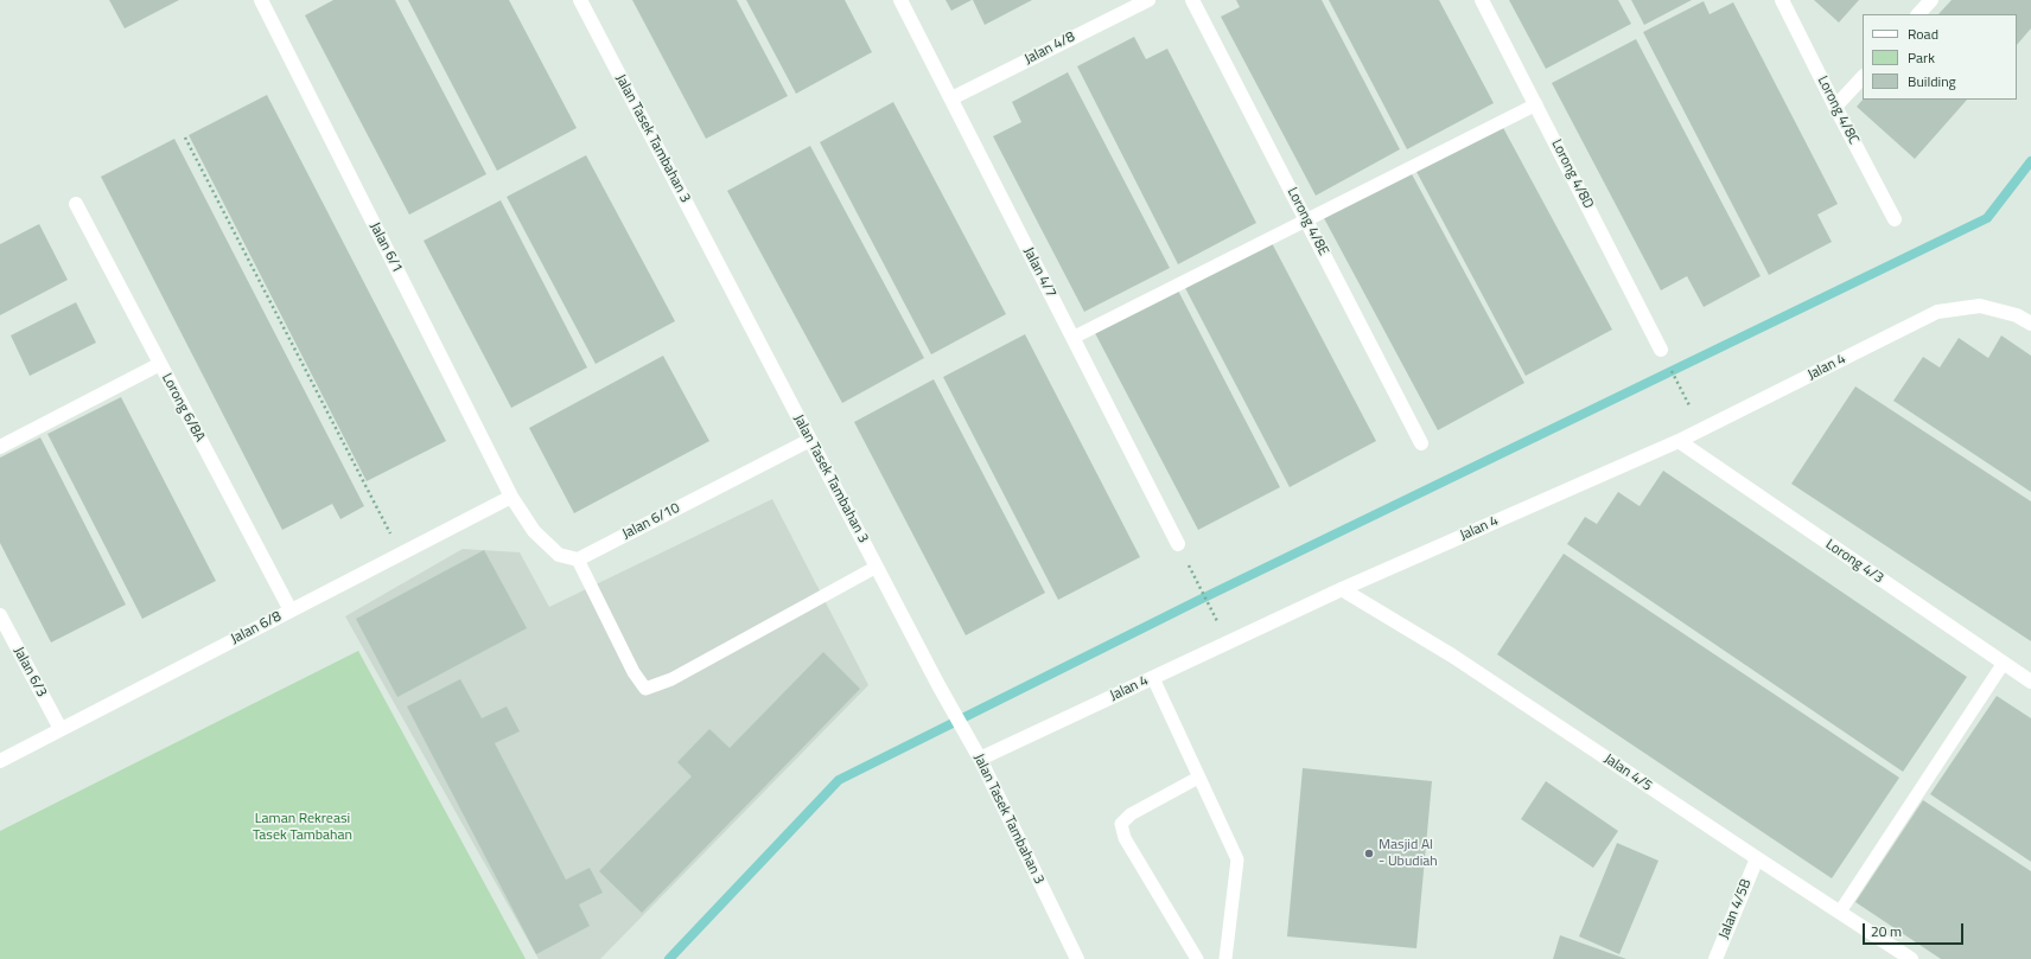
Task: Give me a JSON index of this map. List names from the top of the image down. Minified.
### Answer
{"streets":{"street":["Jalan 4/8","Lorong 4/8C","Jalan Tasek Tambahan 3","Lorong 4/8D","Lorong 4/8E","Jalan 6/1","Jalan 4/7","Jalan 4","Lorong 6/8A","Jalan 6/10","Lorong 4/3","Jalan 6/8","Jalan 6/3","Jalan 4/5","Jalan 4/5B"]},"crossings":[["Jalan 4/8","Jalan 4/7"],["Jalan Tasek Tambahan 3","Jalan 4"],["Jalan Tasek Tambahan 3","Jalan 6/10"],["Jalan 6/1","Jalan 6/8"],["Jalan 4","Lorong 4/3"],["Jalan 4","Jalan 4/5"],["Lorong 6/8A","Jalan 6/8"],["Jalan 6/8","Jalan 6/3"],["Jalan 4/5","Jalan 4/5B"]],"parks":["Laman Rekreasi Tasek Tambahan"],"places":["Masjid Al - Ubudiah"],"legend":["Road","Park","Building"],"scale_bar":"20 m"}
